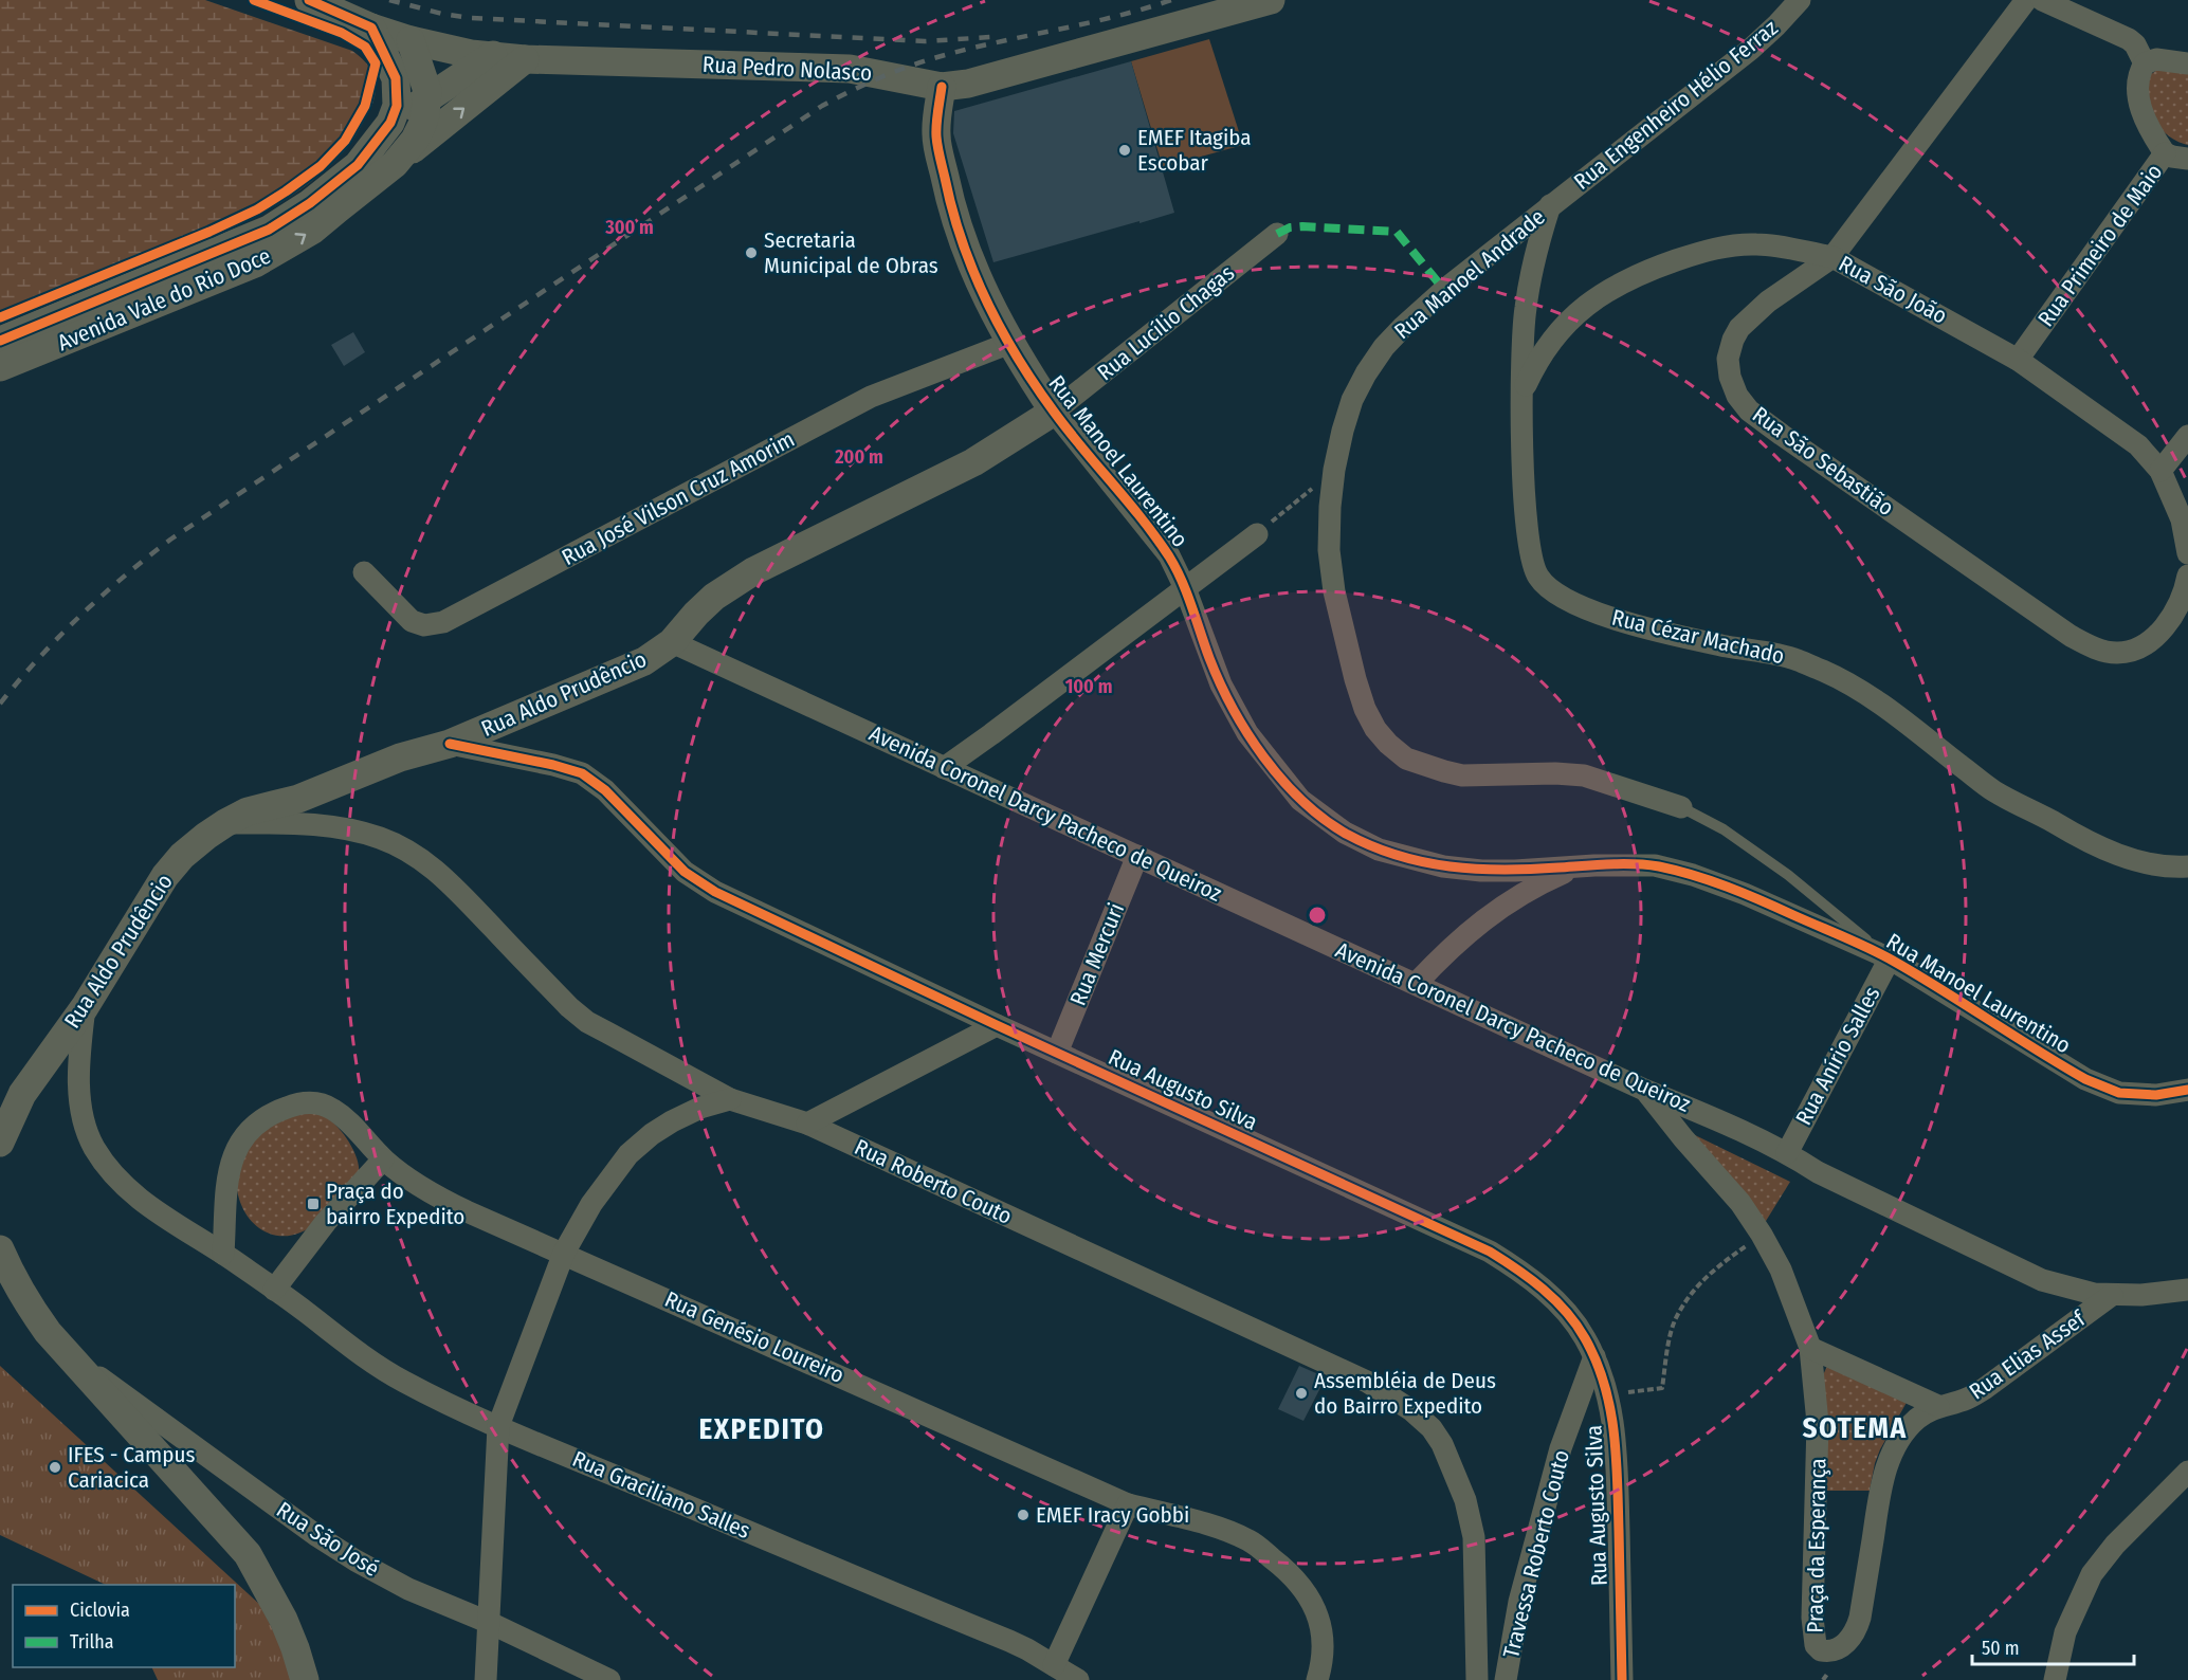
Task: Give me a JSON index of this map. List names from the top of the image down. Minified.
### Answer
{"streets":{"street":["Rua Pedro Nolasco","Rua Engenheiro Hélio Ferraz","Rua Primeiro de Maio","Rua Manoel Andrade","Rua São João","Avenida Vale do Rio Doce","Rua Lucílio Chagas","Rua Manoel Laurentino","Rua São Sebastião","Rua José Vilson Cruz Amorim","Rua Cézar Machado","Rua Aldo Prudêncio","Avenida Coronel Darcy Pacheco de Queiroz","Rua Mercuri","Rua Anírio Salles","Rua Augusto Silva","Rua Roberto Couto","Rua Genésio Loureiro","Rua Elias Assef","Rua Graciliano Salles","Rua São José","Praça da Esperança","Travessa Roberto Couto"]},"crossings":[["Rua Pedro Nolasco","Avenida Vale do Rio Doce"],["Rua Pedro Nolasco","Rua Manoel Laurentino"],["Rua Engenheiro Hélio Ferraz","Rua Manoel Andrade"],["Rua Engenheiro Hélio Ferraz","Rua Cézar Machado"],["Rua Primeiro de Maio","Rua São João"],["Rua Manoel Andrade","Rua Manoel Laurentino"],["Rua Manoel Andrade","Rua Cézar Machado"],["Rua Manoel Andrade","Rua Anírio Salles"],["Rua São João","Rua São Sebastião"],["Rua São João","Rua Cézar Machado"],["Rua Lucílio Chagas","Rua Manoel Laurentino"],["Rua Lucílio Chagas","Rua Aldo Prudêncio"],["Rua Manoel Laurentino","Rua José Vilson Cruz Amorim"],["Rua Manoel Laurentino","Rua Aldo Prudêncio"],["Rua Manoel Laurentino","Rua Anírio Salles"],["Rua Aldo Prudêncio","Avenida Coronel Darcy Pacheco de Queiroz"],["Rua Aldo Prudêncio","Rua Augusto Silva"],["Rua Aldo Prudêncio","Rua Roberto Couto"],["Rua Aldo Prudêncio","Rua Graciliano Salles"],["Avenida Coronel Darcy Pacheco de Queiroz","Rua Mercuri"],["Avenida Coronel Darcy Pacheco de Queiroz","Rua Anírio Salles"],["Avenida Coronel Darcy Pacheco de Queiroz","Rua Elias Assef"],["Rua Mercuri","Rua Augusto Silva"],["Rua Augusto Silva","Travessa Roberto Couto"],["Rua Genésio Loureiro","Rua Graciliano Salles"],["Rua Elias Assef","Praça da Esperança"]],"districts":["SOTEMA","EXPEDITO"],"places":{"other":["EMEF Itagiba Escobar","Secretaria Municipal de Obras","Assembléia de Deus do Bairro Expedito","IFES - Campus Cariacica","EMEF Iracy Gobbi"],"transit":["Praça do bairro Expedito"]},"legend":["Ciclovia","Trilha"],"scale_bar":"50 m","rings":["300 m","200 m","100 m"]}
